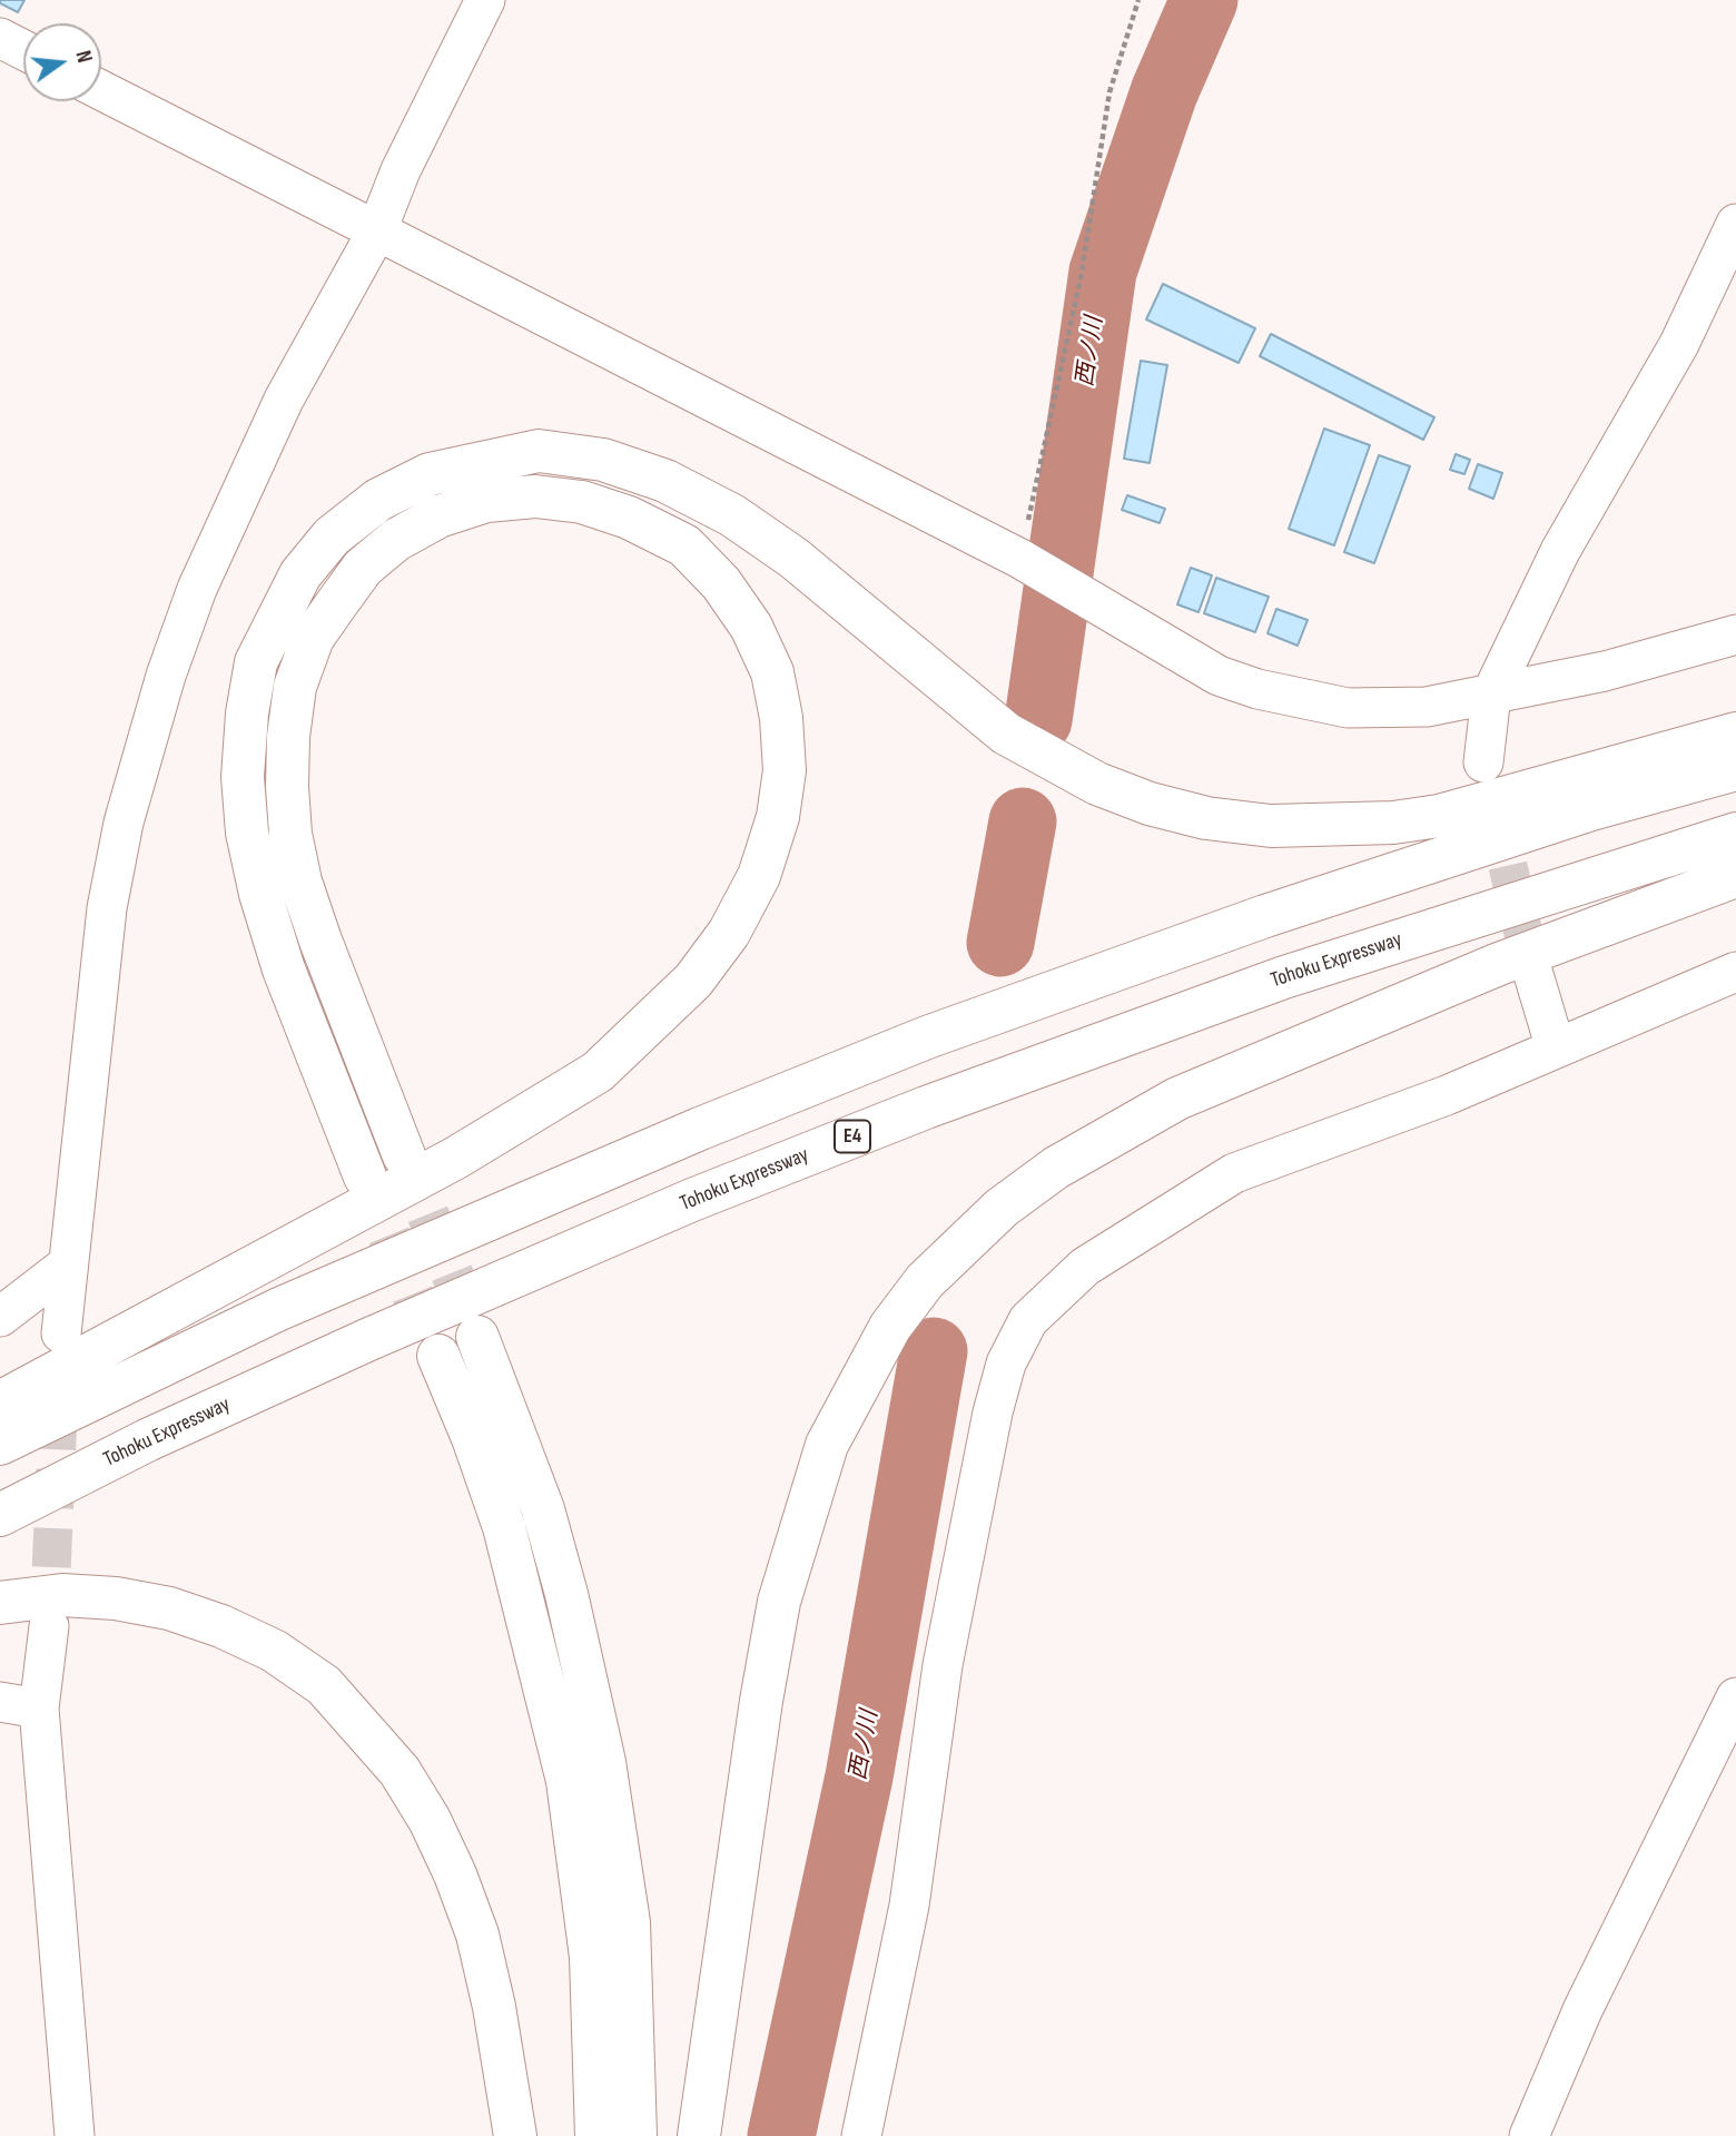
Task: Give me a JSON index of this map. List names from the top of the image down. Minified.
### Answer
{"streets":{"highway":["Tohoku Expressway","E4"]},"water":["西ノ川"],"north":"right"}
